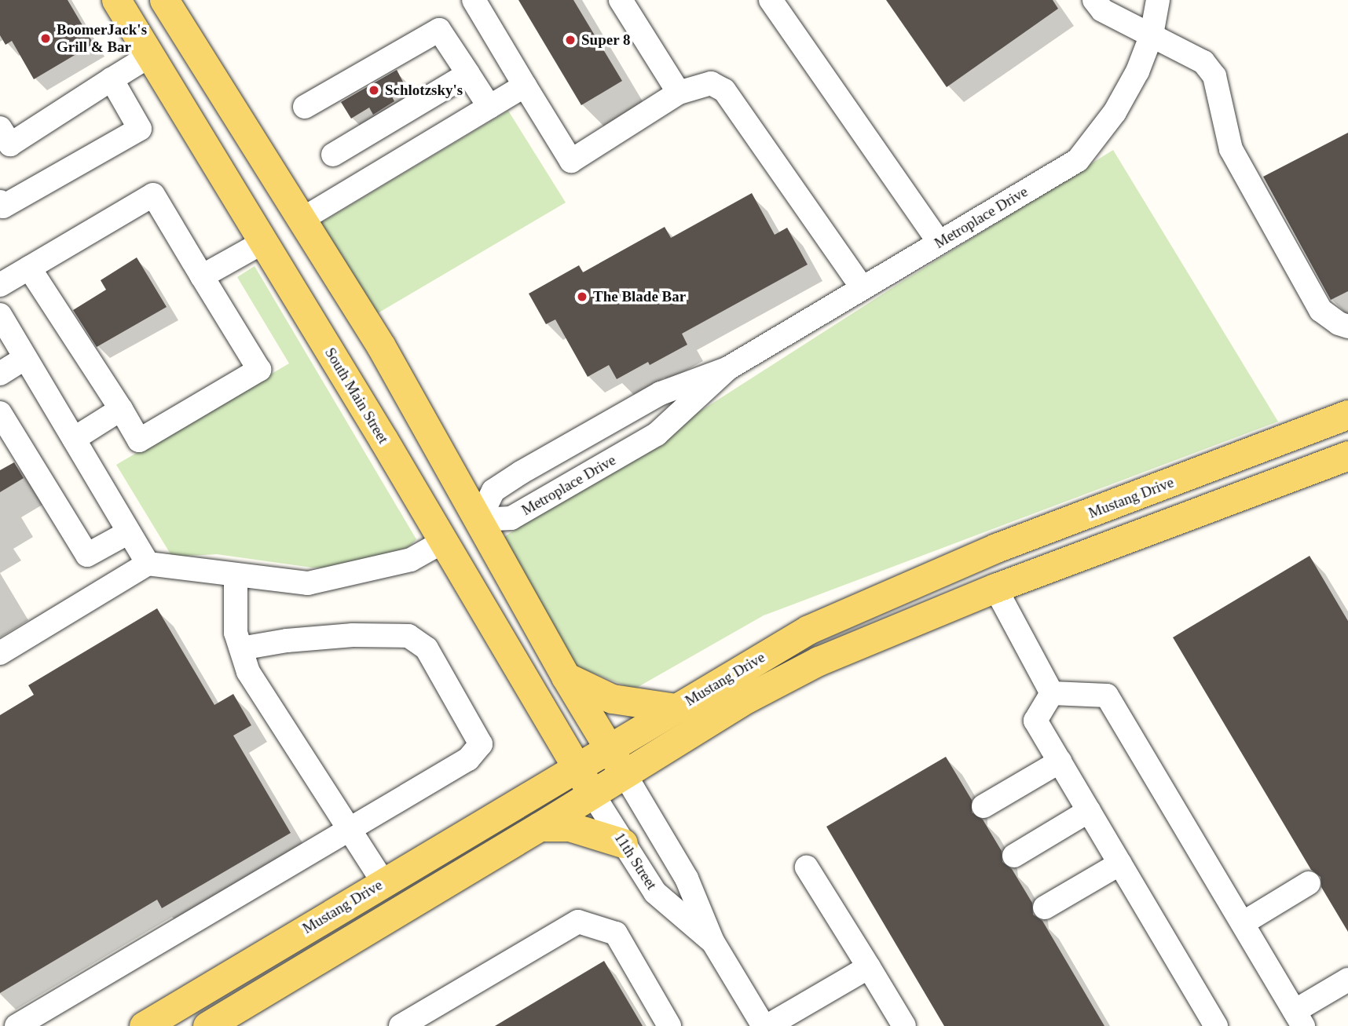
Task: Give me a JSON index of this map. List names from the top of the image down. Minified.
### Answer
{"streets":{"main road":["South Main Street","Mustang Drive"],"street":["Metroplace Drive","11th Street"]},"crossings":[["South Main Street","Mustang Drive"],["South Main Street","11th Street"],["Mustang Drive","11th Street"]],"places":["BoomerJack's Grill & Bar","Super 8","Schlotzsky's","The Blade Bar"]}
